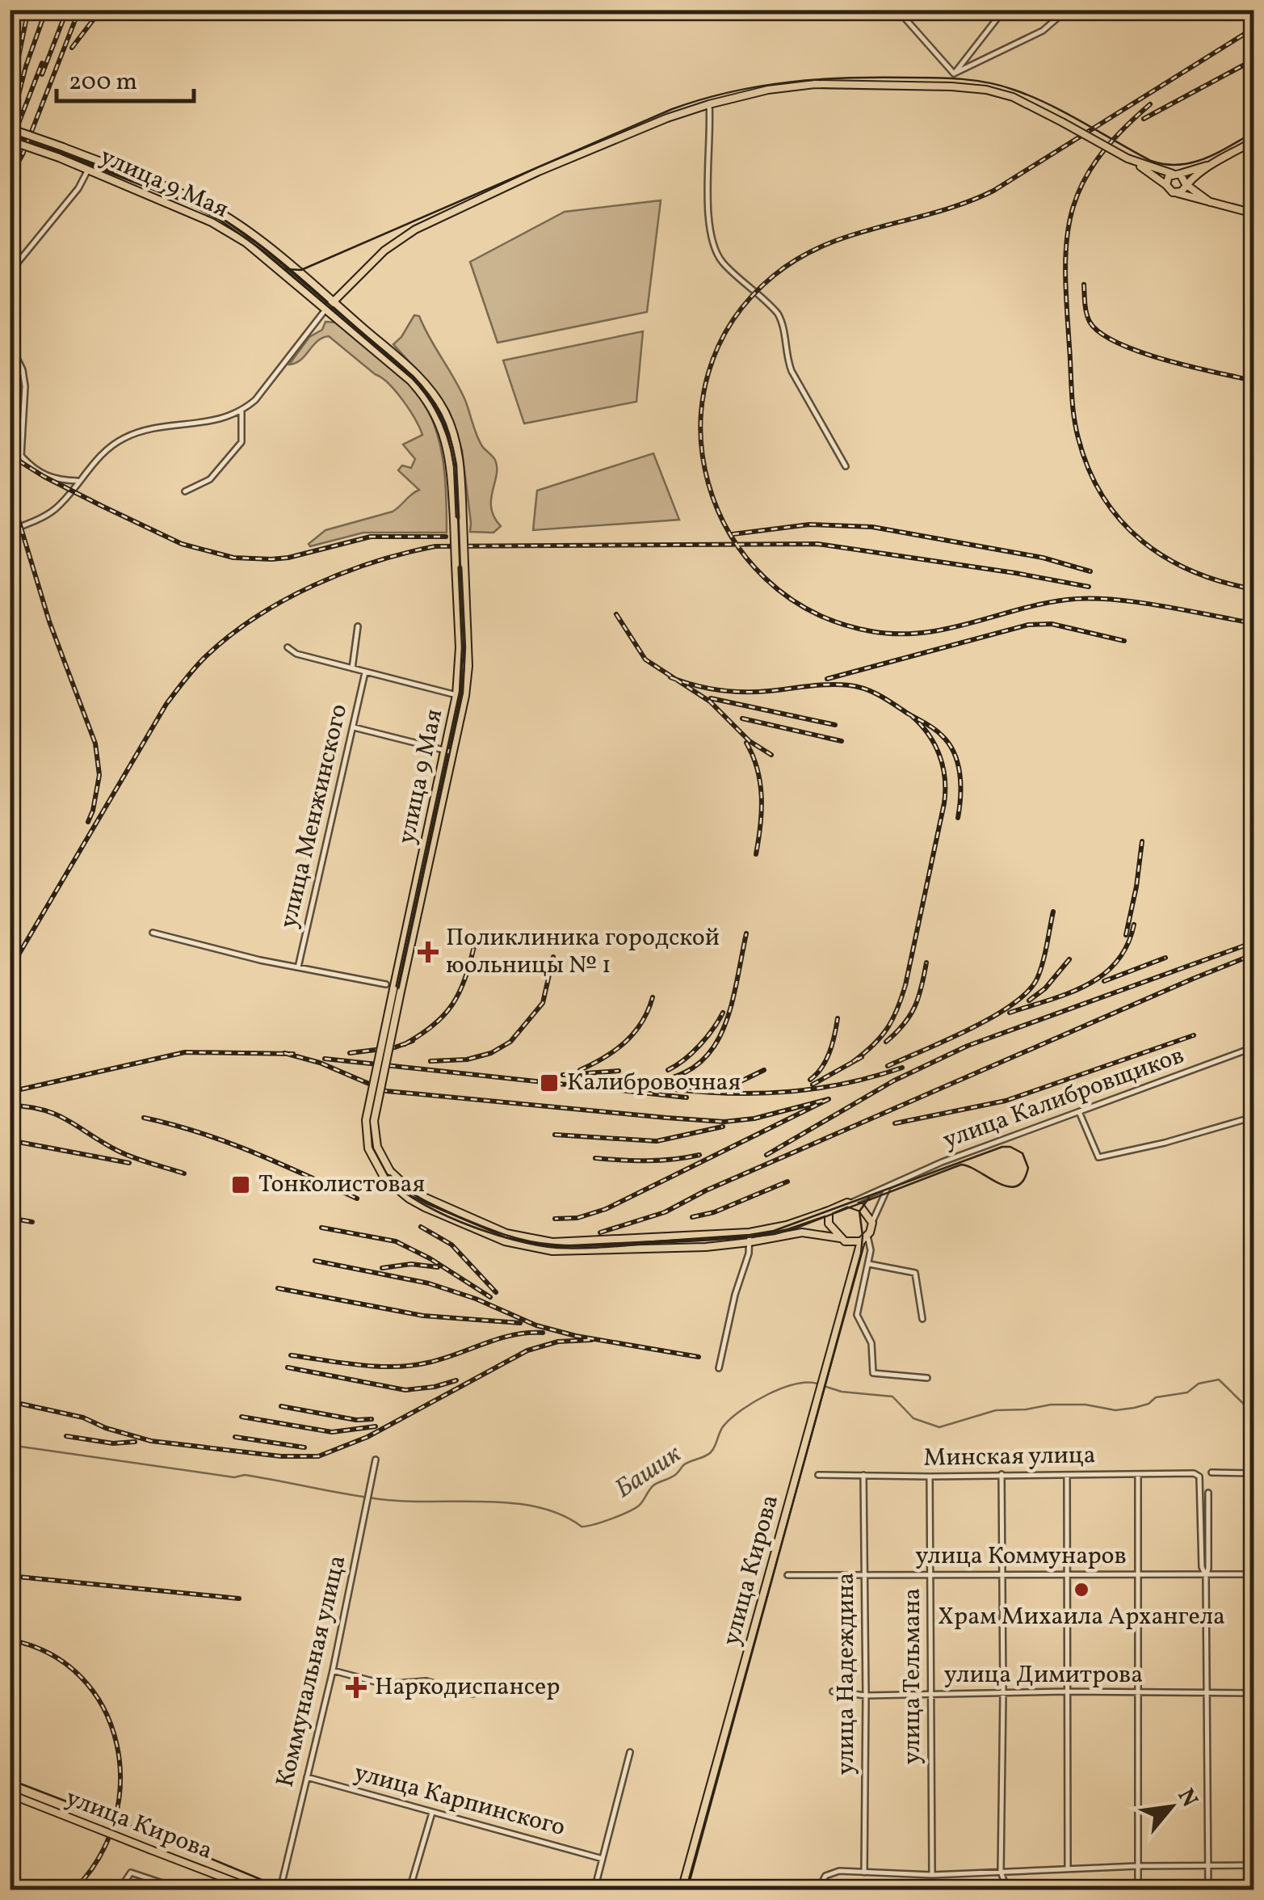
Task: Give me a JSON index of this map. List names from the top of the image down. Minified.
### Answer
{"streets":{"main road":["улица 9 Мая","улица Кирова"],"street":["улица Менжинского","улица Калибровщиков","Минская улица","улица Коммунаров","Коммунальная улица","улица Надеждина","улица Димитрова","улица Тельмана","улица Карпинского"]},"crossings":[["улица 9 Мая","улица Калибровщиков"],["улица 9 Мая","улица Кирова"],["улица Калибровщиков","улица Кирова"],["Минская улица","улица Надеждина"],["Минская улица","улица Тельмана"],["улица Коммунаров","улица Надеждина"],["улица Коммунаров","улица Тельмана"],["Коммунальная улица","улица Карпинского"],["улица Надеждина","улица Димитрова"],["улица Димитрова","улица Тельмана"]],"water":["Башик"],"places":{"health":["Поликлиника городской юольницы № 1","Наркодиспансер"],"transit":["Калибровочная","Тонколистовая"],"other":["Храм Михаила Архангела"]},"scale_bar":"200 m","north":"top right"}
